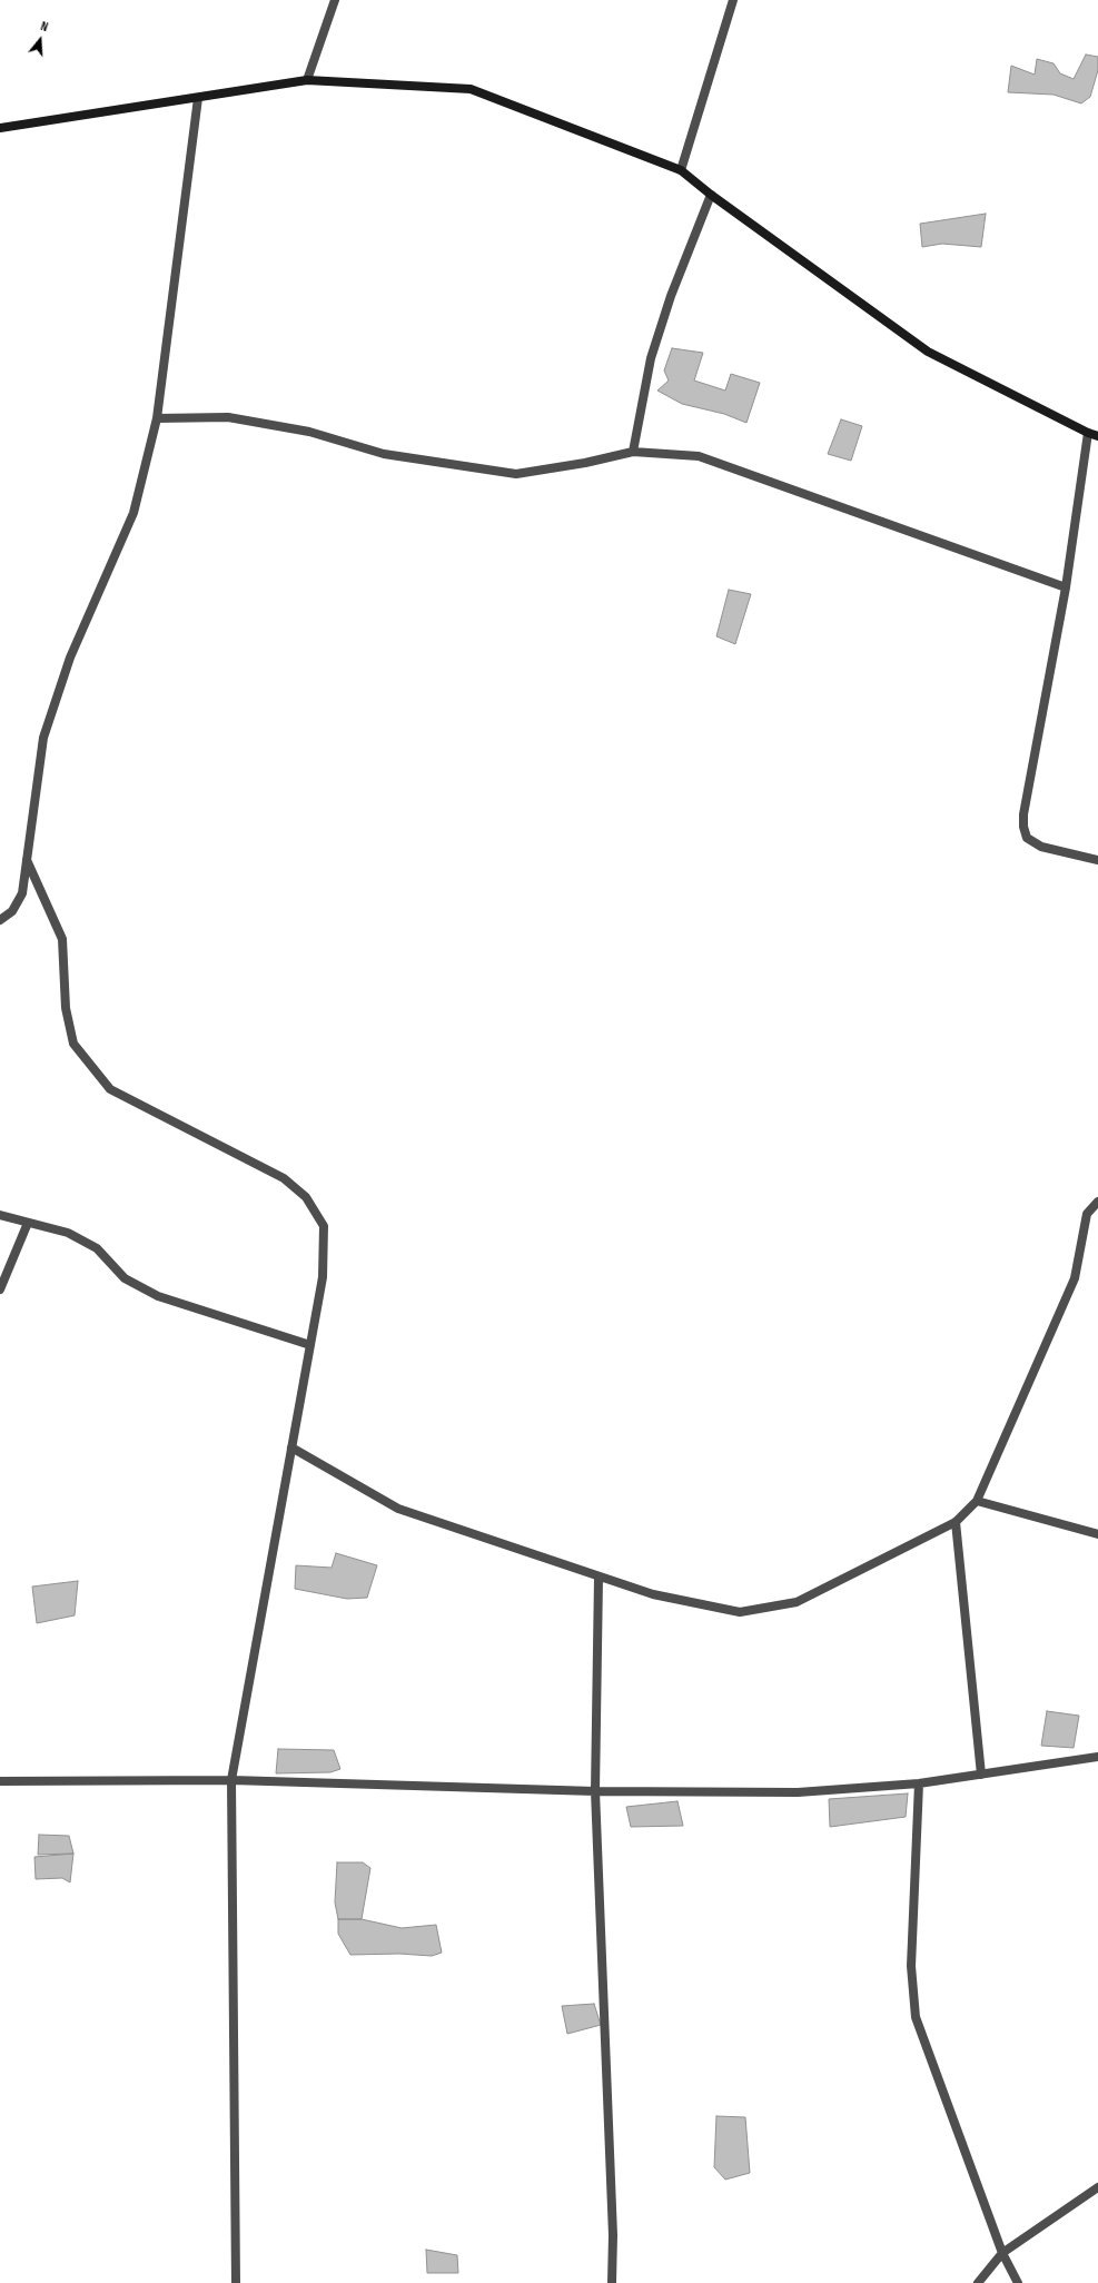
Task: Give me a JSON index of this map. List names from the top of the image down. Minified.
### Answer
{"north":"top"}
